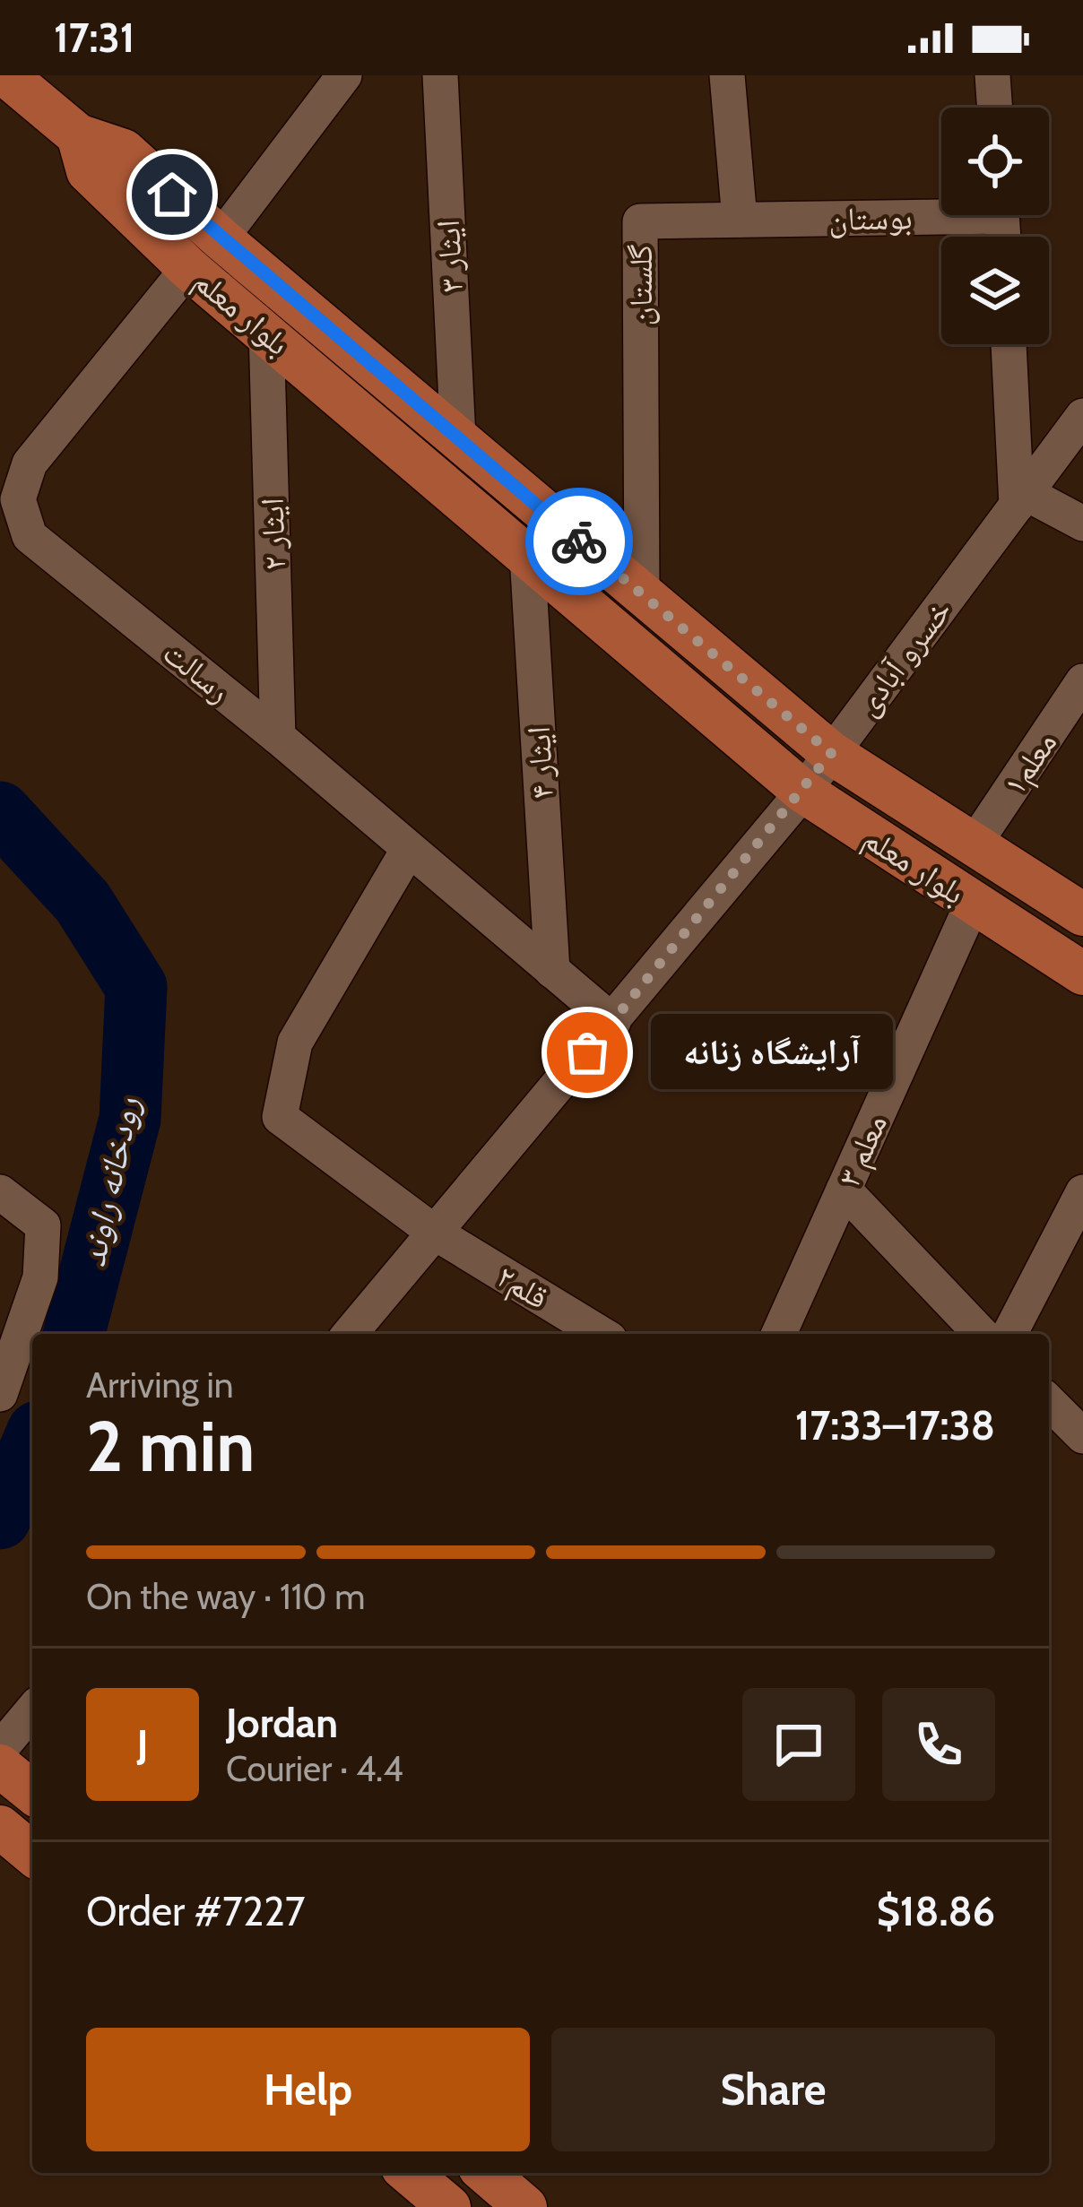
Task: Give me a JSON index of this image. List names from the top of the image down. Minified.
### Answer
{"streets":{"main road":["بلوار معلم"],"street":["بوستان","ایثار ۳","گلستان","ایثار ۲","خسرو آبادی","رسالت","ایثار ۴","معلم۱","معلم ۳","قلم۲"]},"crossings":[["بوستان","گلستان"],["ایثار ۳","بلوار معلم"],["گلستان","بلوار معلم"],["بلوار معلم","ایثار ۲"],["بلوار معلم","خسرو آبادی"],["بلوار معلم","رسالت"],["بلوار معلم","ایثار ۴"],["بلوار معلم","معلم۱"],["بلوار معلم","معلم ۳"],["ایثار ۲","رسالت"],["خسرو آبادی","رسالت"],["خسرو آبادی","قلم۲"],["رسالت","ایثار ۴"],["رسالت","قلم۲"]],"water":["رودخانه راوند"],"places":["آرایشگاه زنانه"],"page":{"status":"17:31","bubble":"آرایشگاه زنانه","heading":["2 min","Arriving in","17:33–17:38"],"panel":["Jordan","Courier · 4.4","Order #7227","$18.86"],"bar":"On the way · 110 m","round":"J","buttons":["Help","Share"]}}
